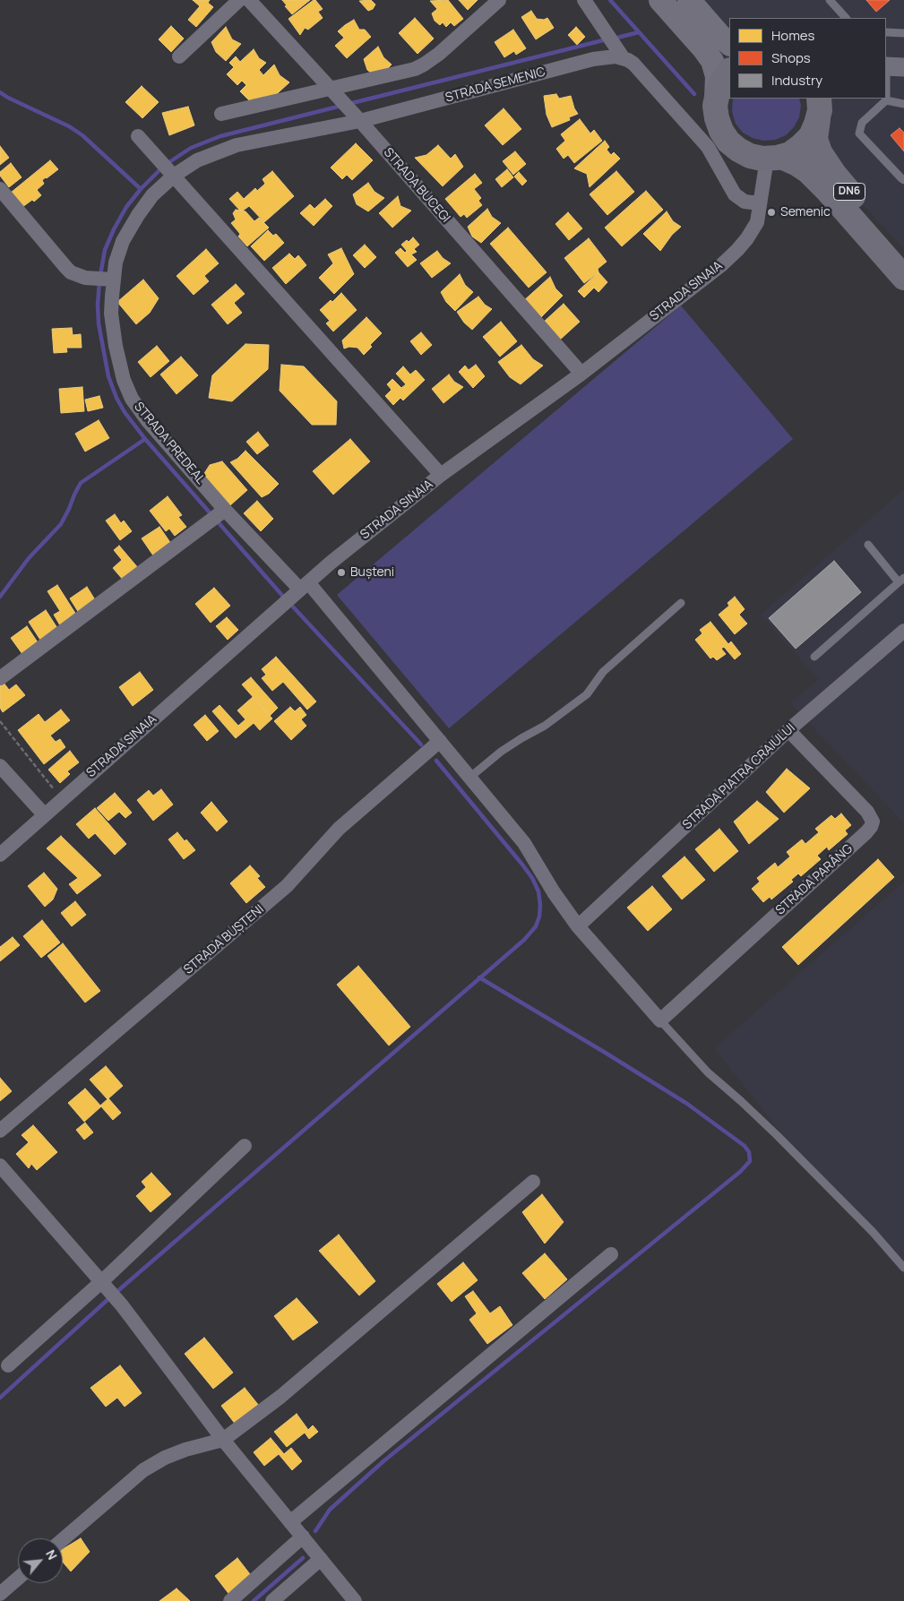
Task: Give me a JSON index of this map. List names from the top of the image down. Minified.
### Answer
{"streets":{"highway":["DN6"],"street":["STRADA SEMENIC","STRADA BUCEGI","STRADA SINAIA","STRADA PREDEAL","STRADA PIATRA CRAIULUI","STRADA PARÂNG","STRADA BUȘTENI"]},"crossings":[["STRADA SEMENIC","STRADA BUCEGI"],["STRADA SEMENIC","STRADA PREDEAL"],["STRADA BUCEGI","STRADA SINAIA"],["DN6","STRADA SINAIA"],["STRADA SINAIA","STRADA PREDEAL"],["STRADA PREDEAL","STRADA PIATRA CRAIULUI"],["STRADA PREDEAL","STRADA PARÂNG"],["STRADA PREDEAL","STRADA BUȘTENI"],["STRADA PIATRA CRAIULUI","STRADA PARÂNG"]],"places":["Semenic","Bușteni"],"legend":["Homes","Shops","Industry"],"north":"top right"}
